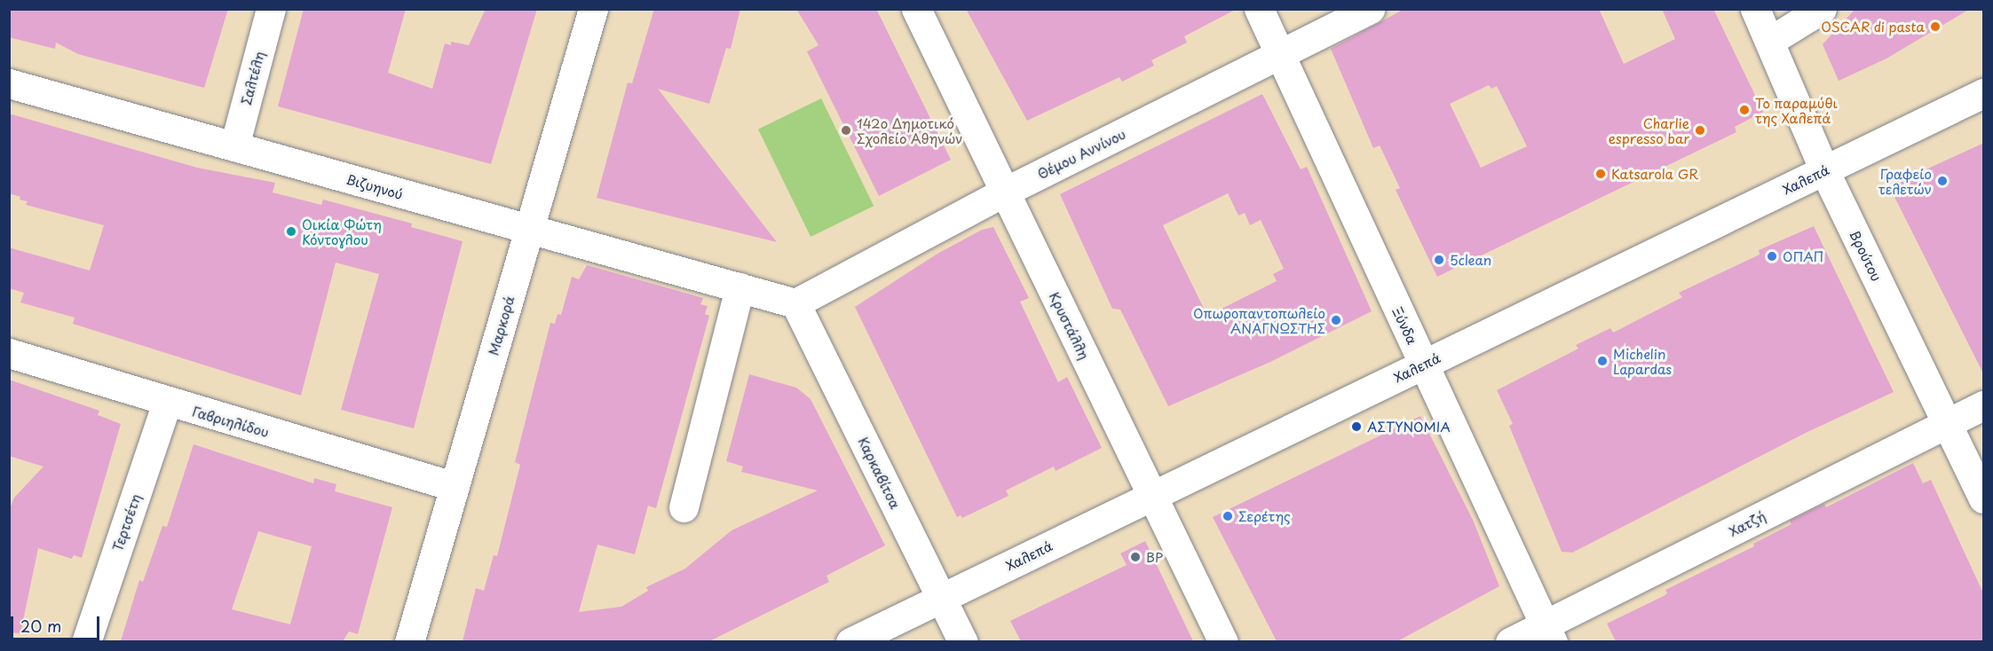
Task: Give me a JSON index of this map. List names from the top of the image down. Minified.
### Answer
{"streets":{"street":["Σαλτέλη","Θέμου Αννίνου","Χαλεπά","Βιζυηνού","Βρούτου","Μαρκορά","Κρυστάλλη","Ξύνδα","Γαβριηλίδου","Καρκαβίτσα","Τερτσέτη","Χατζή"]},"crossings":[["Σαλτέλη","Βιζυηνού"],["Θέμου Αννίνου","Βιζυηνού"],["Θέμου Αννίνου","Κρυστάλλη"],["Θέμου Αννίνου","Ξύνδα"],["Θέμου Αννίνου","Καρκαβίτσα"],["Χαλεπά","Βρούτου"],["Χαλεπά","Κρυστάλλη"],["Χαλεπά","Ξύνδα"],["Χαλεπά","Καρκαβίτσα"],["Βιζυηνού","Μαρκορά"],["Βιζυηνού","Καρκαβίτσα"],["Βρούτου","Χατζή"],["Μαρκορά","Γαβριηλίδου"],["Ξύνδα","Χατζή"],["Γαβριηλίδου","Τερτσέτη"]],"places":["OSCAR di pasta","Το παραμύθι της Χαλεπά","142ο Δημοτικό Σχολείο Αθηνών","Charlie espresso bar","Katsarola GR","Γραφείο τελετών","Οικία Φώτη Κόντογλου","ΟΠΑΠ","5clean","Οπωροπαντοπωλείο ΑΝΑΓΝΩΣΤΗΣ","Michelin Lapardas","ΑΣΤΥΝΟΜΙΑ","Σερέτης","BP"],"scale_bar":"20 m"}
